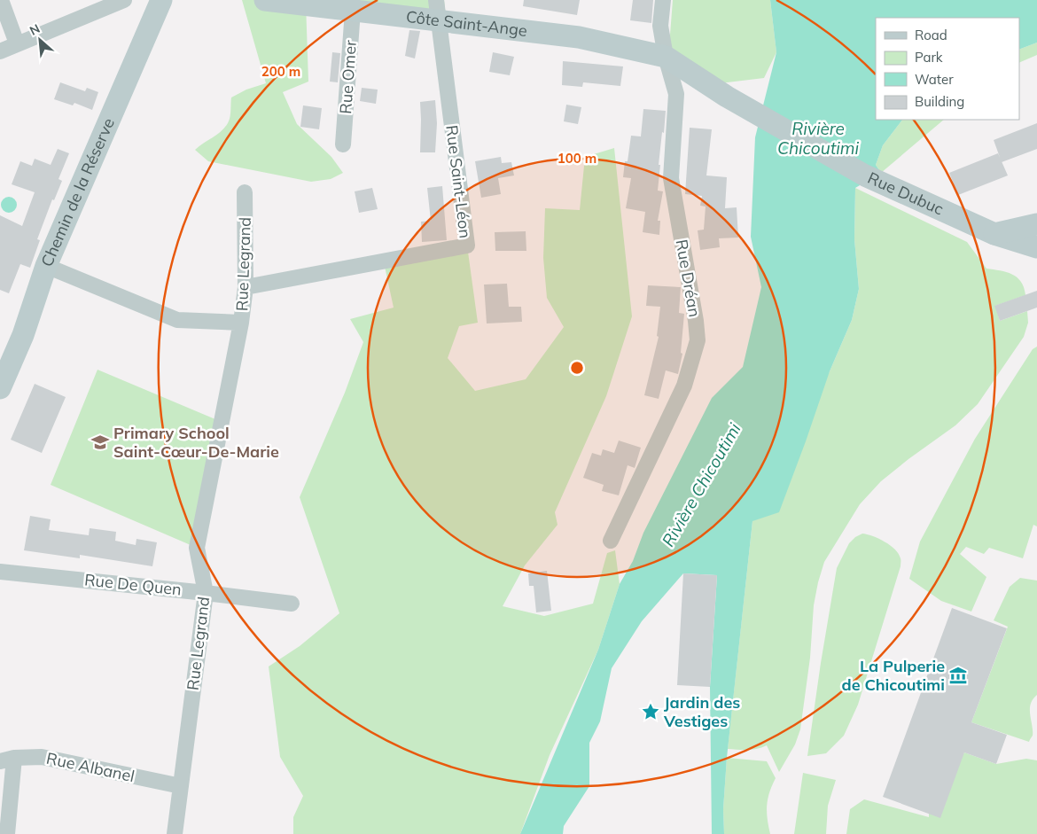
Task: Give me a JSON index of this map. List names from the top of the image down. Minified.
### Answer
{"streets":{"street":["Côte Saint-Ange","Rue Omer","Rue Saint-Léon","Chemin de la Réserve","Rue Dubuc","Rue Legrand","Rue Dréan","Rue De Quen","Rue Albanel"]},"crossings":[["Côte Saint-Ange","Rue Omer"],["Côte Saint-Ange","Rue Saint-Léon"],["Côte Saint-Ange","Rue Dubuc"],["Côte Saint-Ange","Rue Dréan"],["Rue Saint-Léon","Rue Legrand"],["Rue Dubuc","Rue Dréan"],["Rue Legrand","Rue De Quen"],["Rue Legrand","Rue Albanel"]],"water":["Rivière Chicoutimi"],"places":{"school or university":["Primary School Saint-Cœur-De-Marie"],"museum":["La Pulperie de Chicoutimi"],"place":["Jardin des Vestiges"]},"legend":["Road","Park","Water","Building"],"north":"top left","rings":["200 m","100 m"]}
